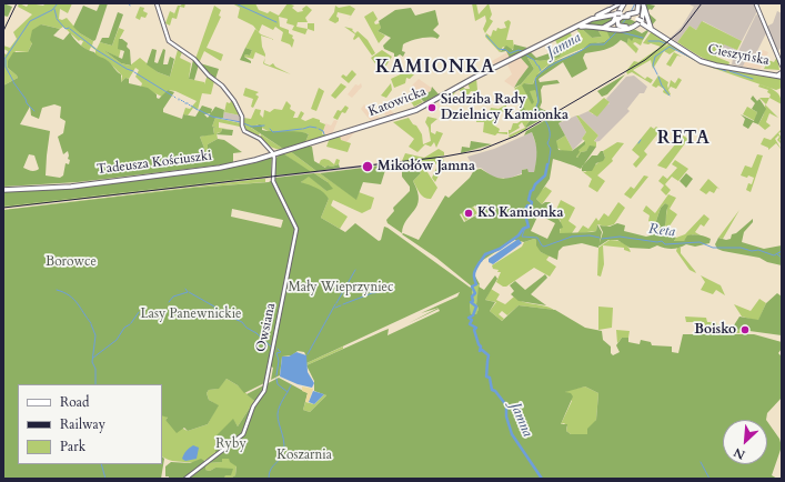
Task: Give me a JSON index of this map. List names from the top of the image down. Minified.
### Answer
{"streets":{"main road":["Cieszyńska","Katowicka","Tadeusza Kościuszki"],"street":["Owsiana"]},"crossings":[["Katowicka","Tadeusza Kościuszki"],["Tadeusza Kościuszki","Owsiana"]],"districts":["KAMIONKA","RETA"],"water":["Jamna","Reta"],"parks":["Borowce","Mały Wieprzyniec","Lasy Panewnickie","Ryby","Koszarnia"],"places":["Siedziba Rady Dzielnicy Kamionka","Mikołów Jamna","KS Kamionka","Boisko"],"legend":["Road","Railway","Park"],"north":"bottom left"}
